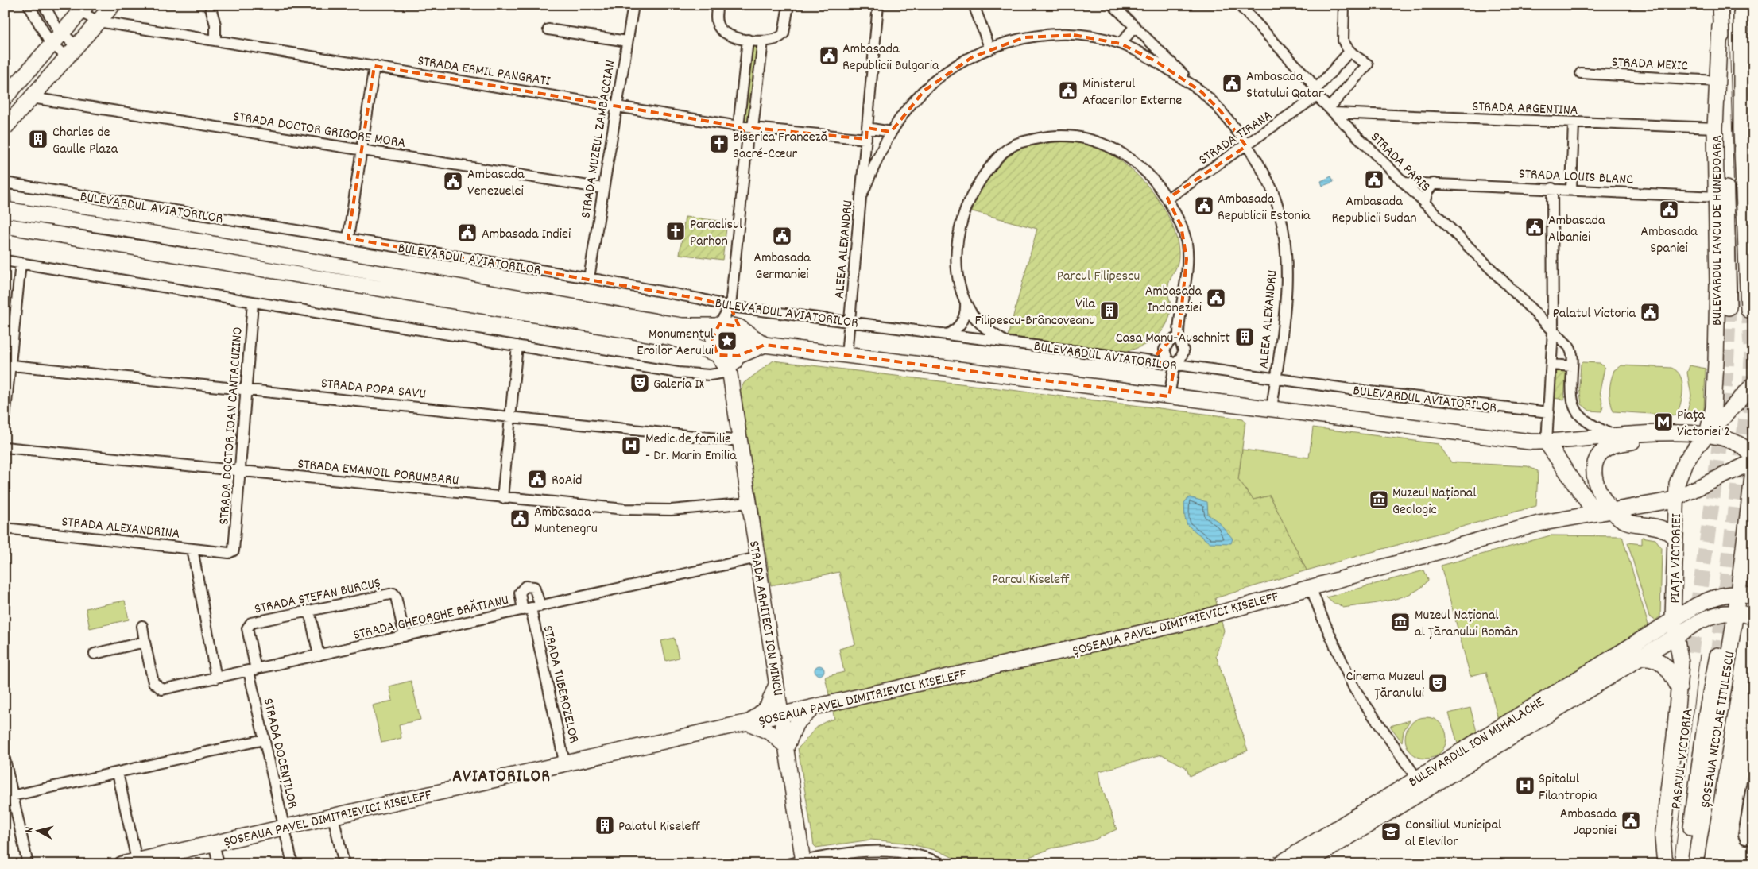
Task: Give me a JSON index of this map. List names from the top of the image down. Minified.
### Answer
{"streets":{"main road":["BULEVARDUL AVIATORILOR","BULEVARDUL IANCU DE HUNEDOARA","PIAȚA VICTORIEI","STRADA ARHITECT ION MINCU","ȘOSEAUA PAVEL DIMITRIEVICI KISELEFF","ȘOSEAUA NICOLAE TITULESCU","BULEVARDUL ION MIHALACHE","PASAJUL VICTORIA"],"street":["STRADA MEXIC","STRADA ERMIL PANGRATI","STRADA ARGENTINA","STRADA DOCTOR GRIGORE MORA","STRADA TIRANA","STRADA MUZEUL ZAMBACCIAN","STRADA PARIS","STRADA LOUIS BLANC","ALEEA ALEXANDRU","STRADA POPA SAVU","STRADA DOCTOR IOAN CANTACUZINO","STRADA EMANOIL PORUMBARU","STRADA ALEXANDRINA","STRADA ȘTEFAN BURCUȘ","STRADA GHEORGHE BRĂTIANU","STRADA TUBEROZELOR","STRADA DOCENȚILOR"]},"crossings":[["STRADA MEXIC","BULEVARDUL IANCU DE HUNEDOARA"],["STRADA ERMIL PANGRATI","STRADA MUZEUL ZAMBACCIAN"],["STRADA ERMIL PANGRATI","ALEEA ALEXANDRU"],["STRADA ARGENTINA","STRADA PARIS"],["STRADA ARGENTINA","BULEVARDUL IANCU DE HUNEDOARA"],["STRADA DOCTOR GRIGORE MORA","STRADA MUZEUL ZAMBACCIAN"],["STRADA TIRANA","STRADA PARIS"],["STRADA TIRANA","ALEEA ALEXANDRU"],["STRADA MUZEUL ZAMBACCIAN","BULEVARDUL AVIATORILOR"],["STRADA PARIS","STRADA LOUIS BLANC"],["STRADA PARIS","PIAȚA VICTORIEI"],["STRADA LOUIS BLANC","BULEVARDUL IANCU DE HUNEDOARA"],["BULEVARDUL AVIATORILOR","ALEEA ALEXANDRU"],["BULEVARDUL AVIATORILOR","STRADA ARHITECT ION MINCU"],["BULEVARDUL IANCU DE HUNEDOARA","PIAȚA VICTORIEI"],["STRADA POPA SAVU","STRADA DOCTOR IOAN CANTACUZINO"],["STRADA POPA SAVU","STRADA ARHITECT ION MINCU"],["STRADA DOCTOR IOAN CANTACUZINO","STRADA EMANOIL PORUMBARU"],["STRADA DOCTOR IOAN CANTACUZINO","STRADA ALEXANDRINA"],["STRADA EMANOIL PORUMBARU","STRADA ARHITECT ION MINCU"],["PIAȚA VICTORIEI","ȘOSEAUA PAVEL DIMITRIEVICI KISELEFF"],["PIAȚA VICTORIEI","ȘOSEAUA NICOLAE TITULESCU"],["PIAȚA VICTORIEI","BULEVARDUL ION MIHALACHE"],["STRADA ȘTEFAN BURCUȘ","STRADA GHEORGHE BRĂTIANU"],["STRADA ȘTEFAN BURCUȘ","STRADA DOCENȚILOR"],["STRADA GHEORGHE BRĂTIANU","STRADA ARHITECT ION MINCU"],["STRADA GHEORGHE BRĂTIANU","STRADA TUBEROZELOR"],["STRADA GHEORGHE BRĂTIANU","STRADA DOCENȚILOR"],["STRADA ARHITECT ION MINCU","ȘOSEAUA PAVEL DIMITRIEVICI KISELEFF"],["ȘOSEAUA PAVEL DIMITRIEVICI KISELEFF","STRADA TUBEROZELOR"],["ȘOSEAUA PAVEL DIMITRIEVICI KISELEFF","STRADA DOCENȚILOR"]],"districts":["AVIATORILOR"],"parks":["Parcul Filipescu","Parcul Kiseleff"],"places":{"public building":["Ambasada Republicii Bulgaria","Ambasada Statului Qatar","Ministerul Afacerilor Externe","Ambasada Republicii Sudan","Ambasada Venezuelei","Ambasada Republicii Estonia","Ambasada Spaniei","Ambasada Albaniei","Ambasada Indiei","Ambasada Germaniei","Ambasada Indoneziei","Palatul Victoria","RoAid","Ambasada Muntenegru","Ambasada Japoniei"],"building":["Charles de Gaulle Plaza","Vila Filipescu-Brâncoveanu","Casa Manu-Auschnitt","Palatul Kiseleff"],"church":["Biserica Franceză Sacré-Cœur","Paraclisul Parhon"],"place":["Monumentul Eroilor Aerului"],"theatre":["Galeria IX","Cinema Muzeul Țăranului"],"metro station":["Piața Victoriei 2"],"hospital":["Medic de familie - Dr. Marin Emilia","Spitalul Filantropia"],"museum":["Muzeul Național Geologic","Muzeul Național al Țăranului Român"],"school or university":["Consiliul Municipal al Elevilor"]},"north":"left"}
